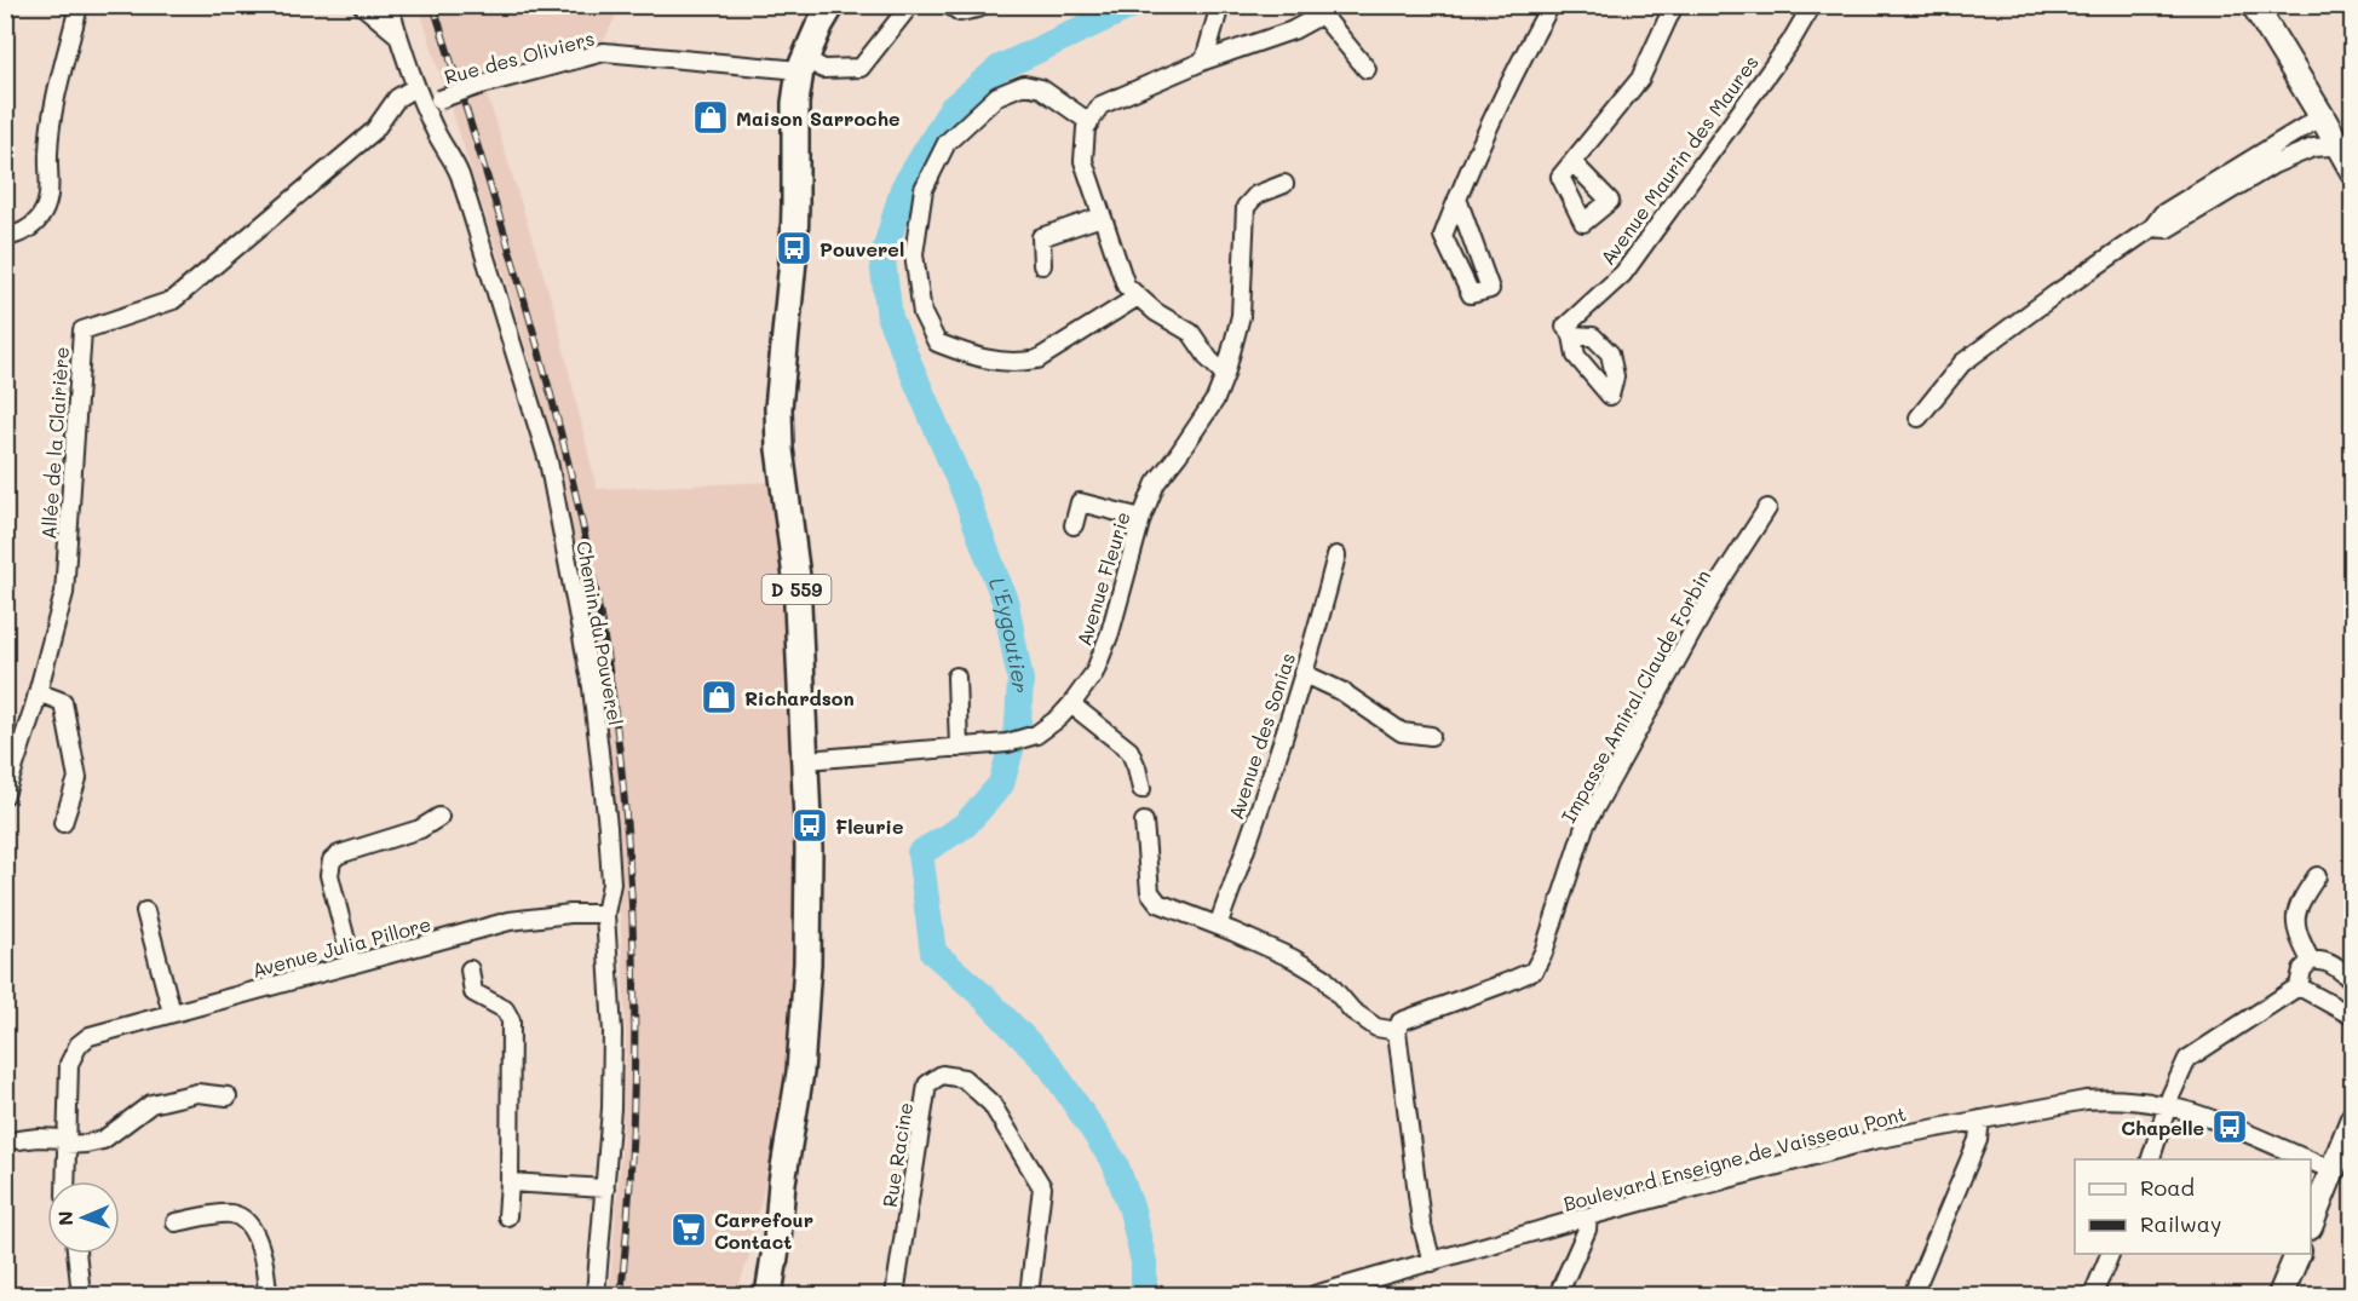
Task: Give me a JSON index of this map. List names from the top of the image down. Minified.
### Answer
{"streets":{"main road":["D 559"],"street":["Rue des Oliviers","Avenue Maurin des Maures","Allée de la Clairière","Avenue Fleurie","Chemin du Pouverel","Impasse Amiral Claude Forbin","Avenue des Sonias","Avenue Julia Pillore","Rue Racine","Boulevard Enseigne de Vaisseau Pont"]},"crossings":[["Rue des Oliviers","D 559"],["Rue des Oliviers","Chemin du Pouverel"],["Allée de la Clairière","Chemin du Pouverel"],["Avenue Fleurie","D 559"],["Chemin du Pouverel","Avenue Julia Pillore"]],"water":["L'Eygoutier"],"places":{"shop":["Maison Sarroche","Richardson"],"bus stop":["Pouverel","Fleurie","Chapelle"],"supermarket":["Carrefour Contact"]},"legend":["Road","Railway"],"north":"left"}
